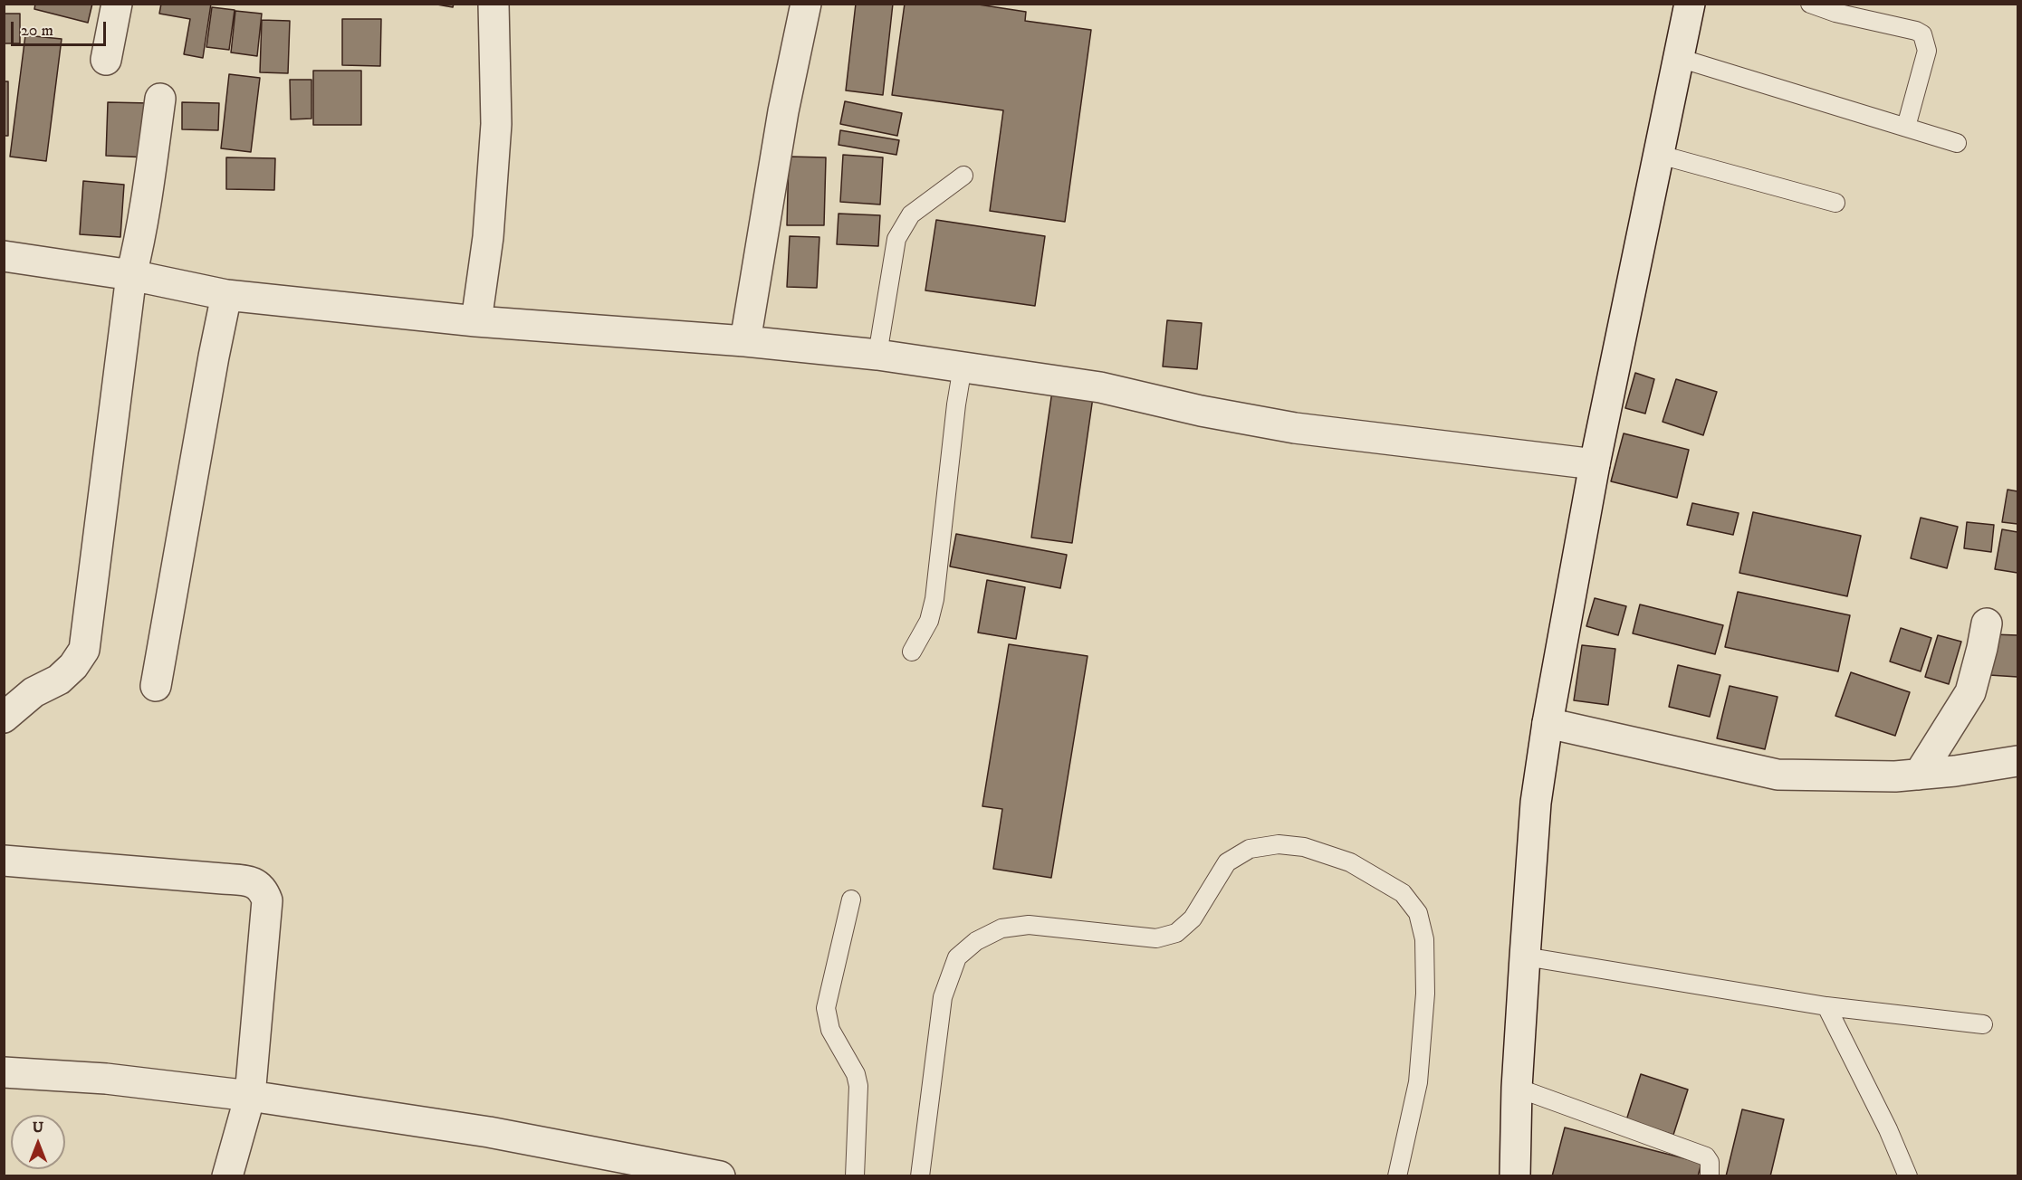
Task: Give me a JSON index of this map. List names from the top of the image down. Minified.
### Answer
{"scale_bar":"20 m","north":"top"}
